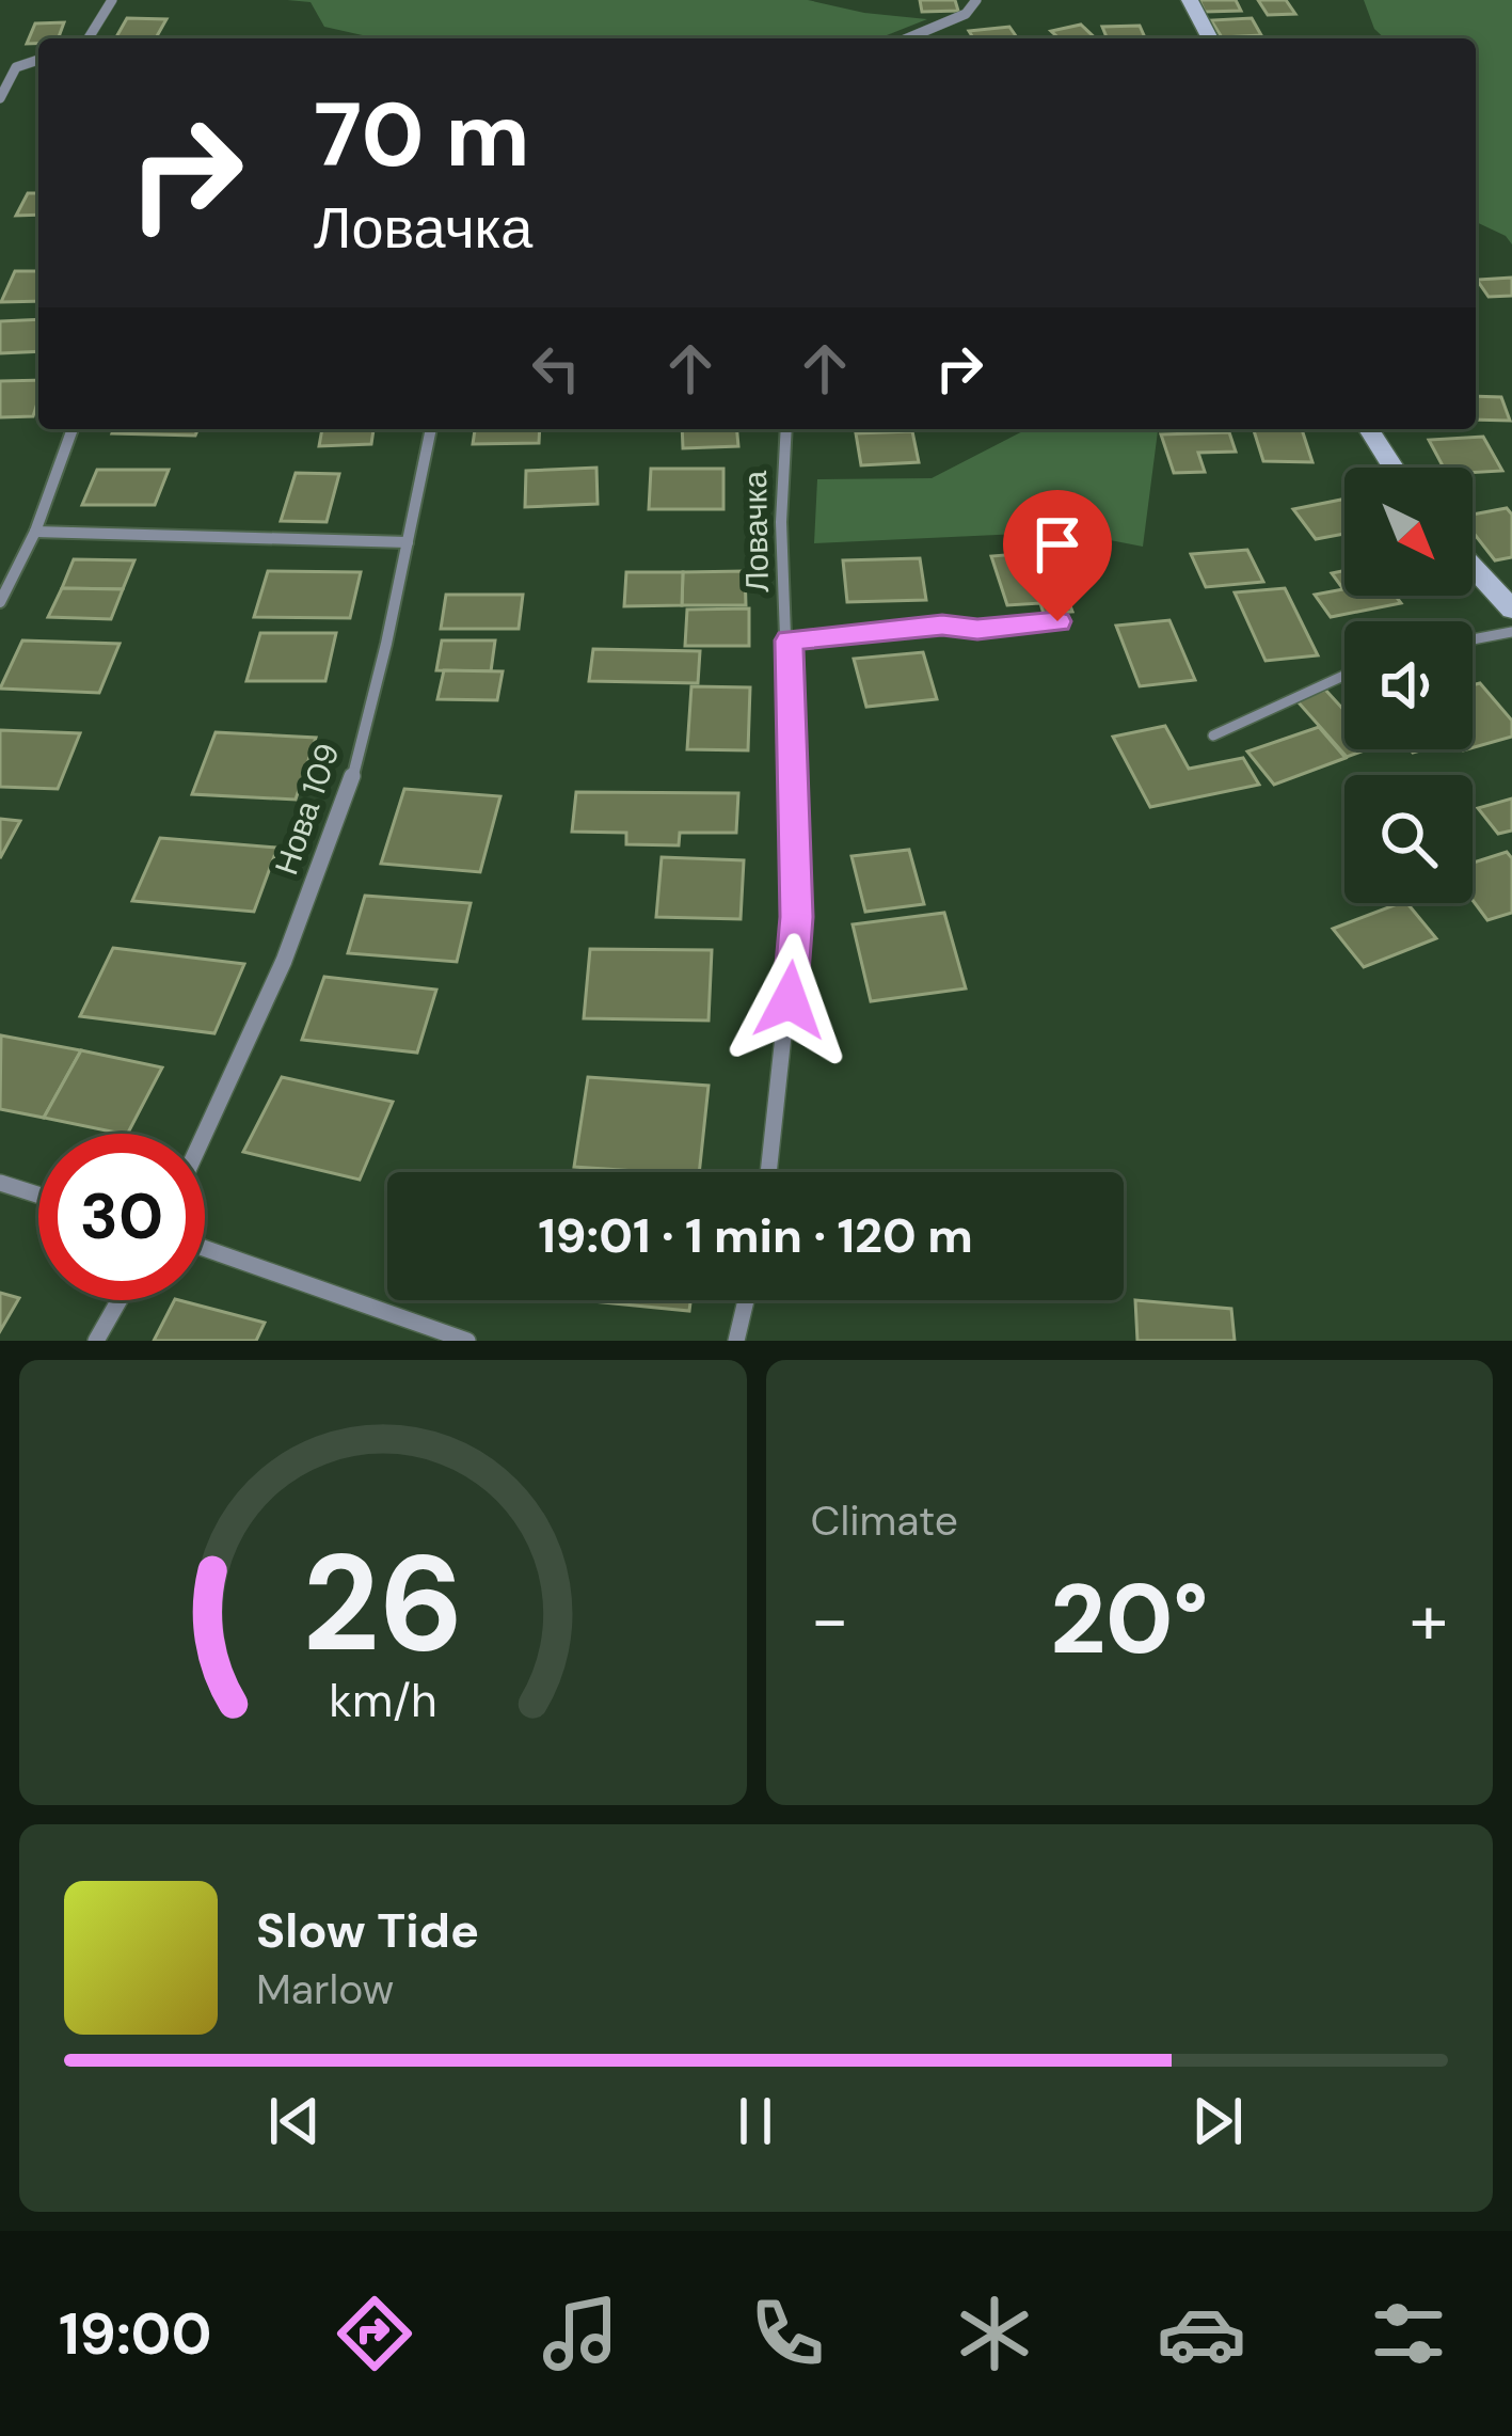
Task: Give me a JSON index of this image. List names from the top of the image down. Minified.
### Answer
{"streets":{"street":["Ловачка","Нова 109"]},"north":"bottom right","page":{"turn":["70 m","Ловачка"],"limit":"30","trip":"19:01 · 1 min · 120 m","tile":"Climate","heat":["−","20°","+"],"song":["Slow Tide","Marlow"],"tabs":"19:00","gauge":["26","km/h"]}}
